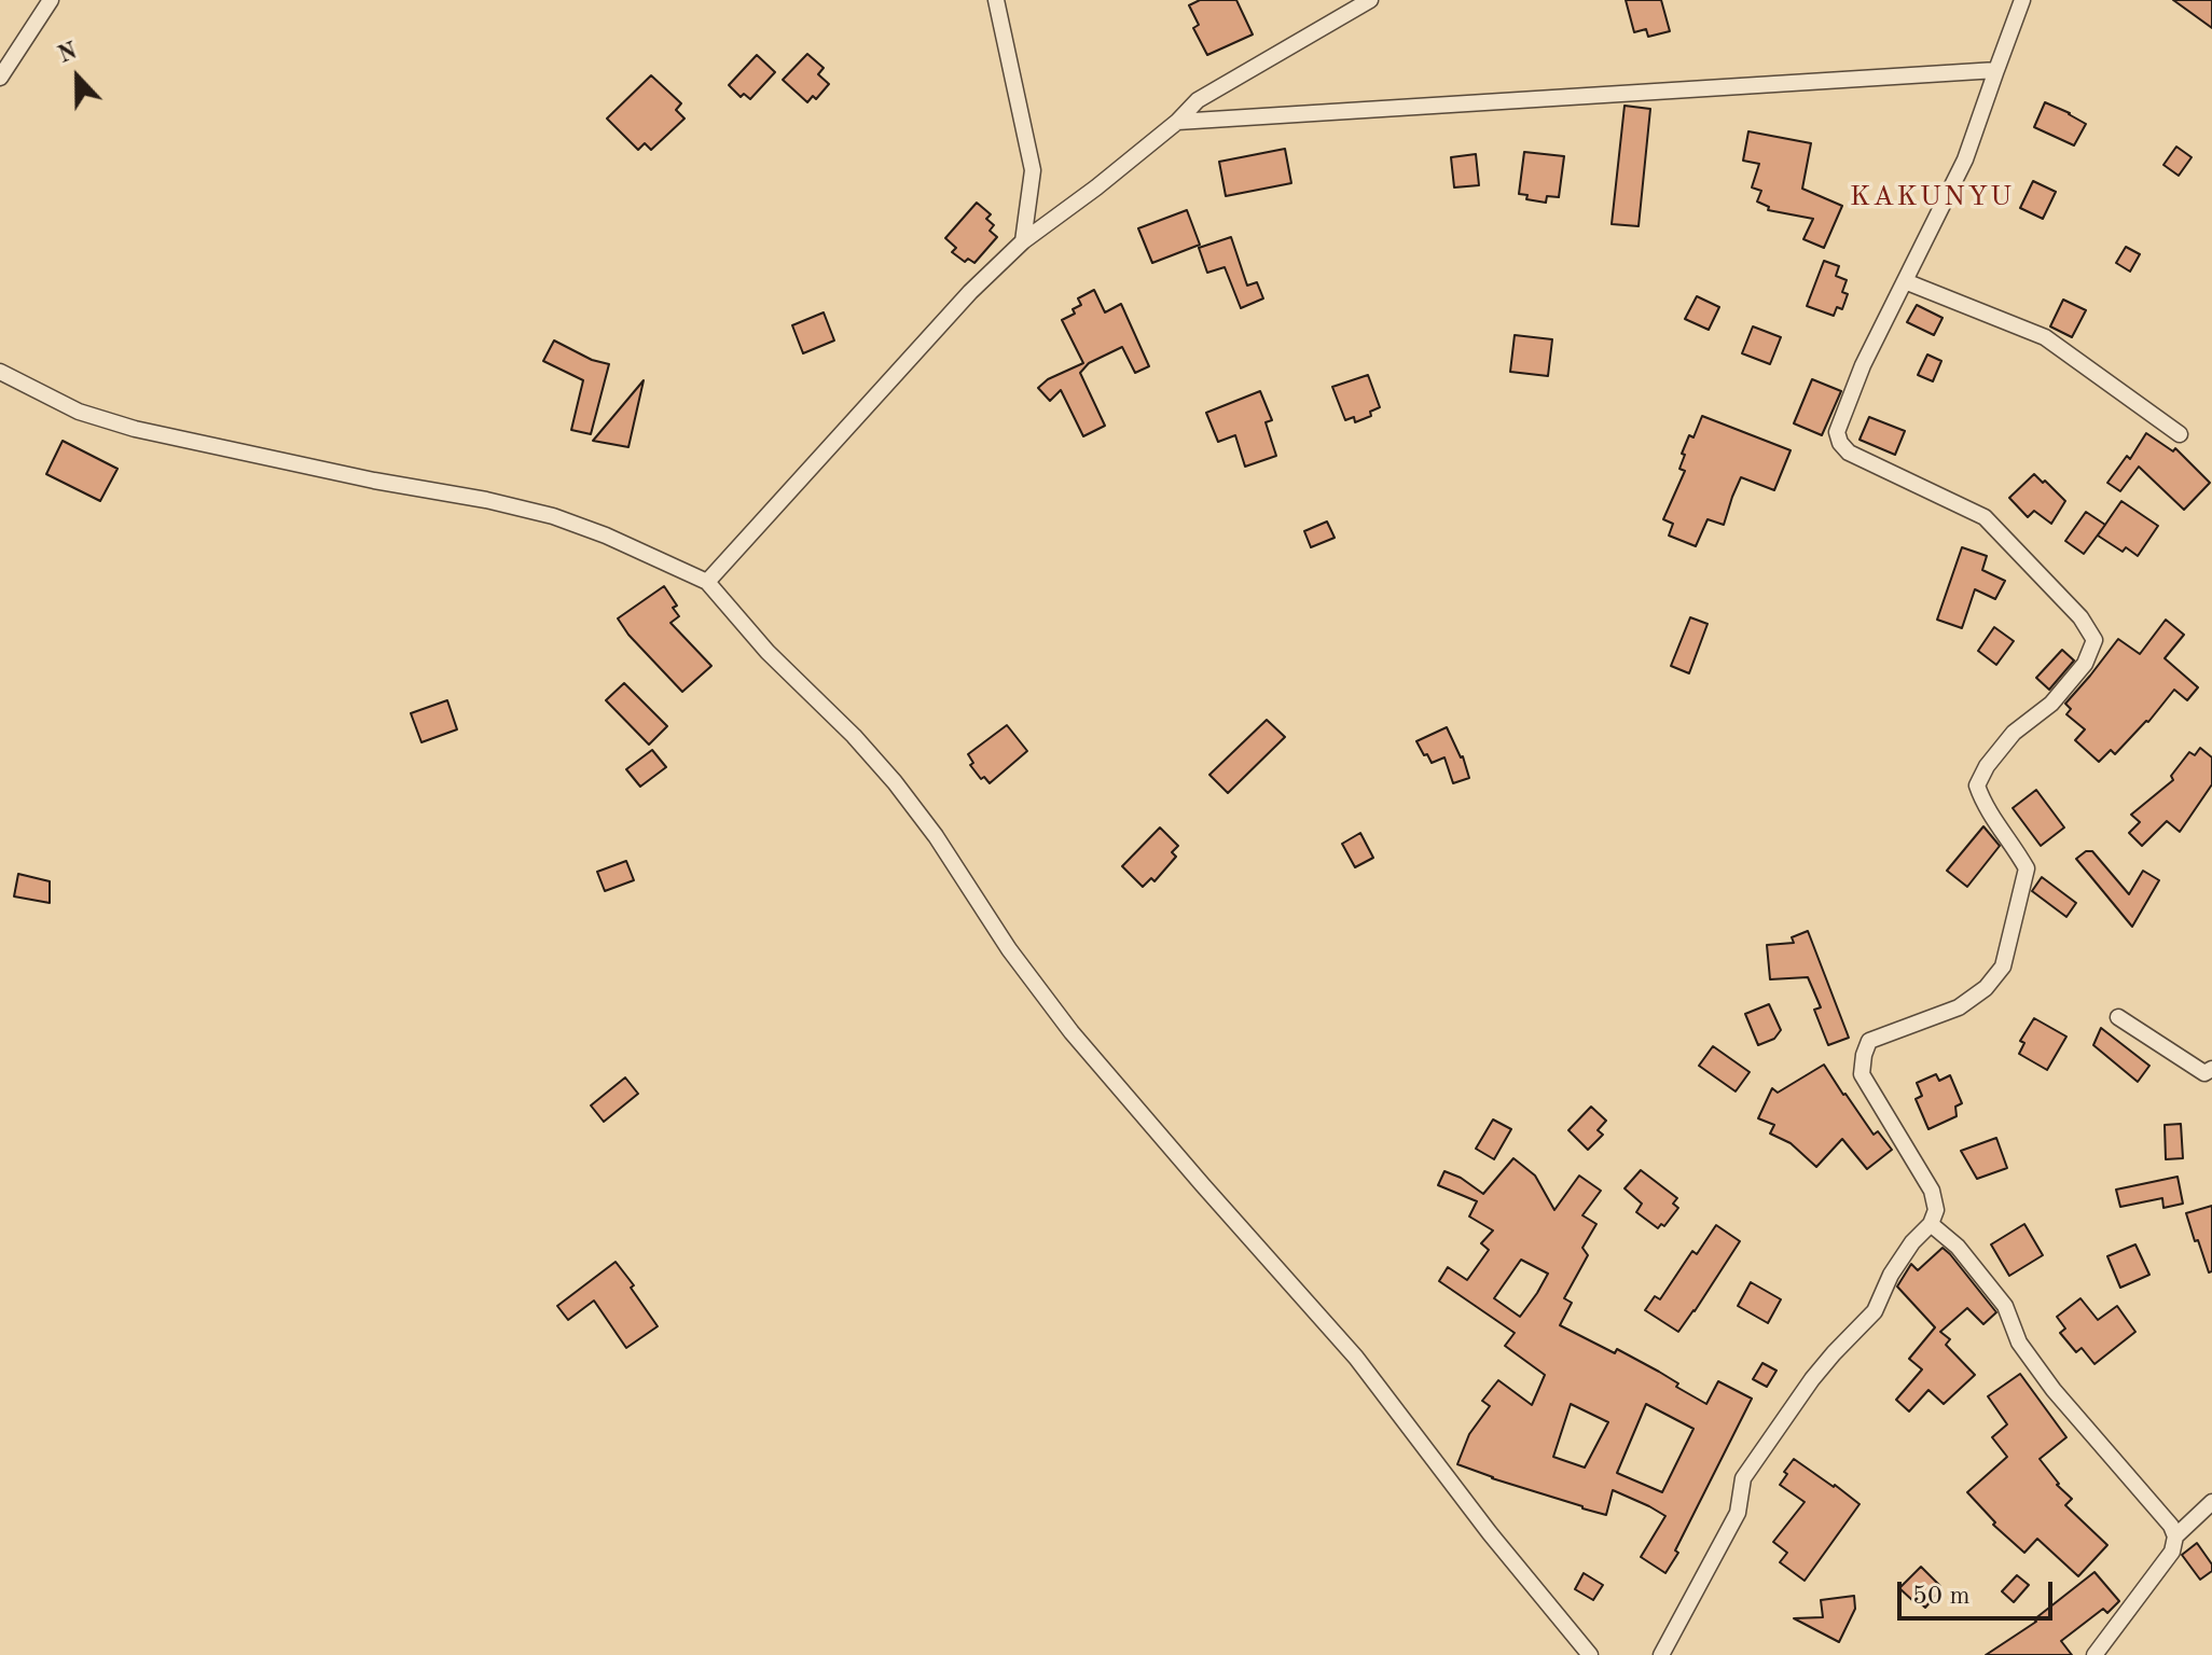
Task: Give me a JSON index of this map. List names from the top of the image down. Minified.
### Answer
{"districts":["KAKUNYU"],"scale_bar":"50 m","north":"top"}
